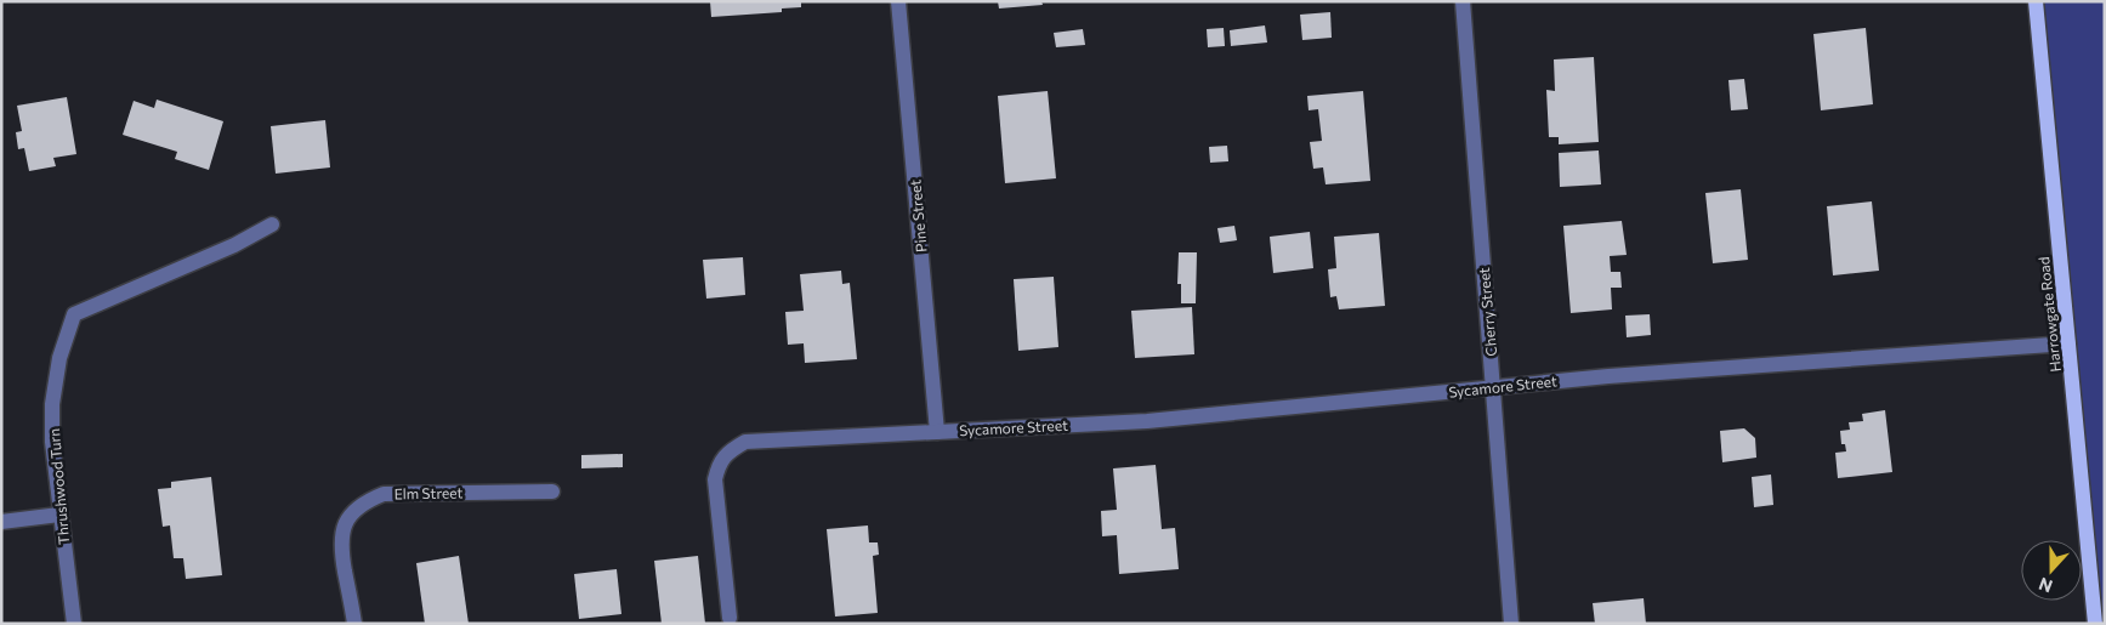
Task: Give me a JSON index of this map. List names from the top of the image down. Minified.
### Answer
{"streets":{"main road":["Harrowgate Road"],"street":["Pine Street","Cherry Street","Sycamore Street","Thrushwood Turn","Elm Street"]},"crossings":[["Pine Street","Sycamore Street"],["Cherry Street","Sycamore Street"],["Harrowgate Road","Sycamore Street"]],"north":"bottom"}
